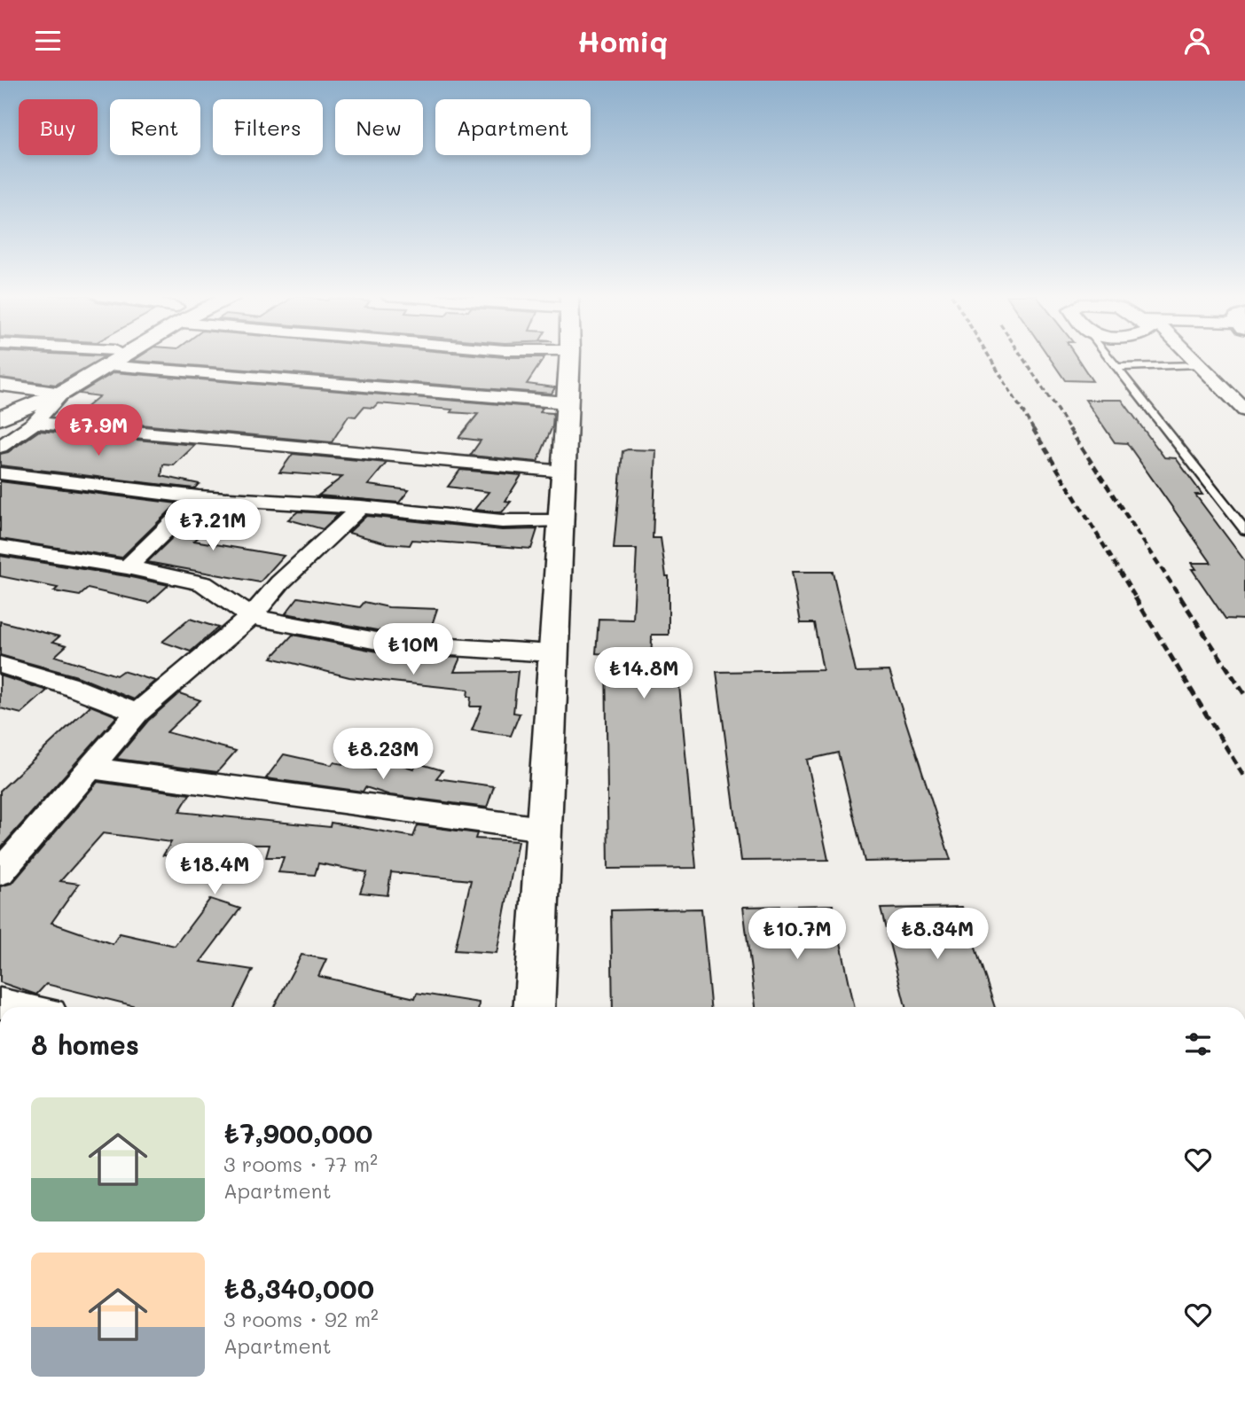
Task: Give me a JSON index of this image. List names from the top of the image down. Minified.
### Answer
{"page":{"header":"Homiq","chip":["Buy","Rent","Filters","New","Apartment"],"price":["₺7.9M","₺7.21M","₺10M","₺14.8M","₺8.23M","₺18.4M","₺10.7M","₺8.34M"],"heading":"8 homes","list":[{"name":"₺7,900,000","note":"3 rooms · 77 m² · Apartment"},{"name":"₺8,340,000","note":"3 rooms · 92 m² · Apartment"}]}}
